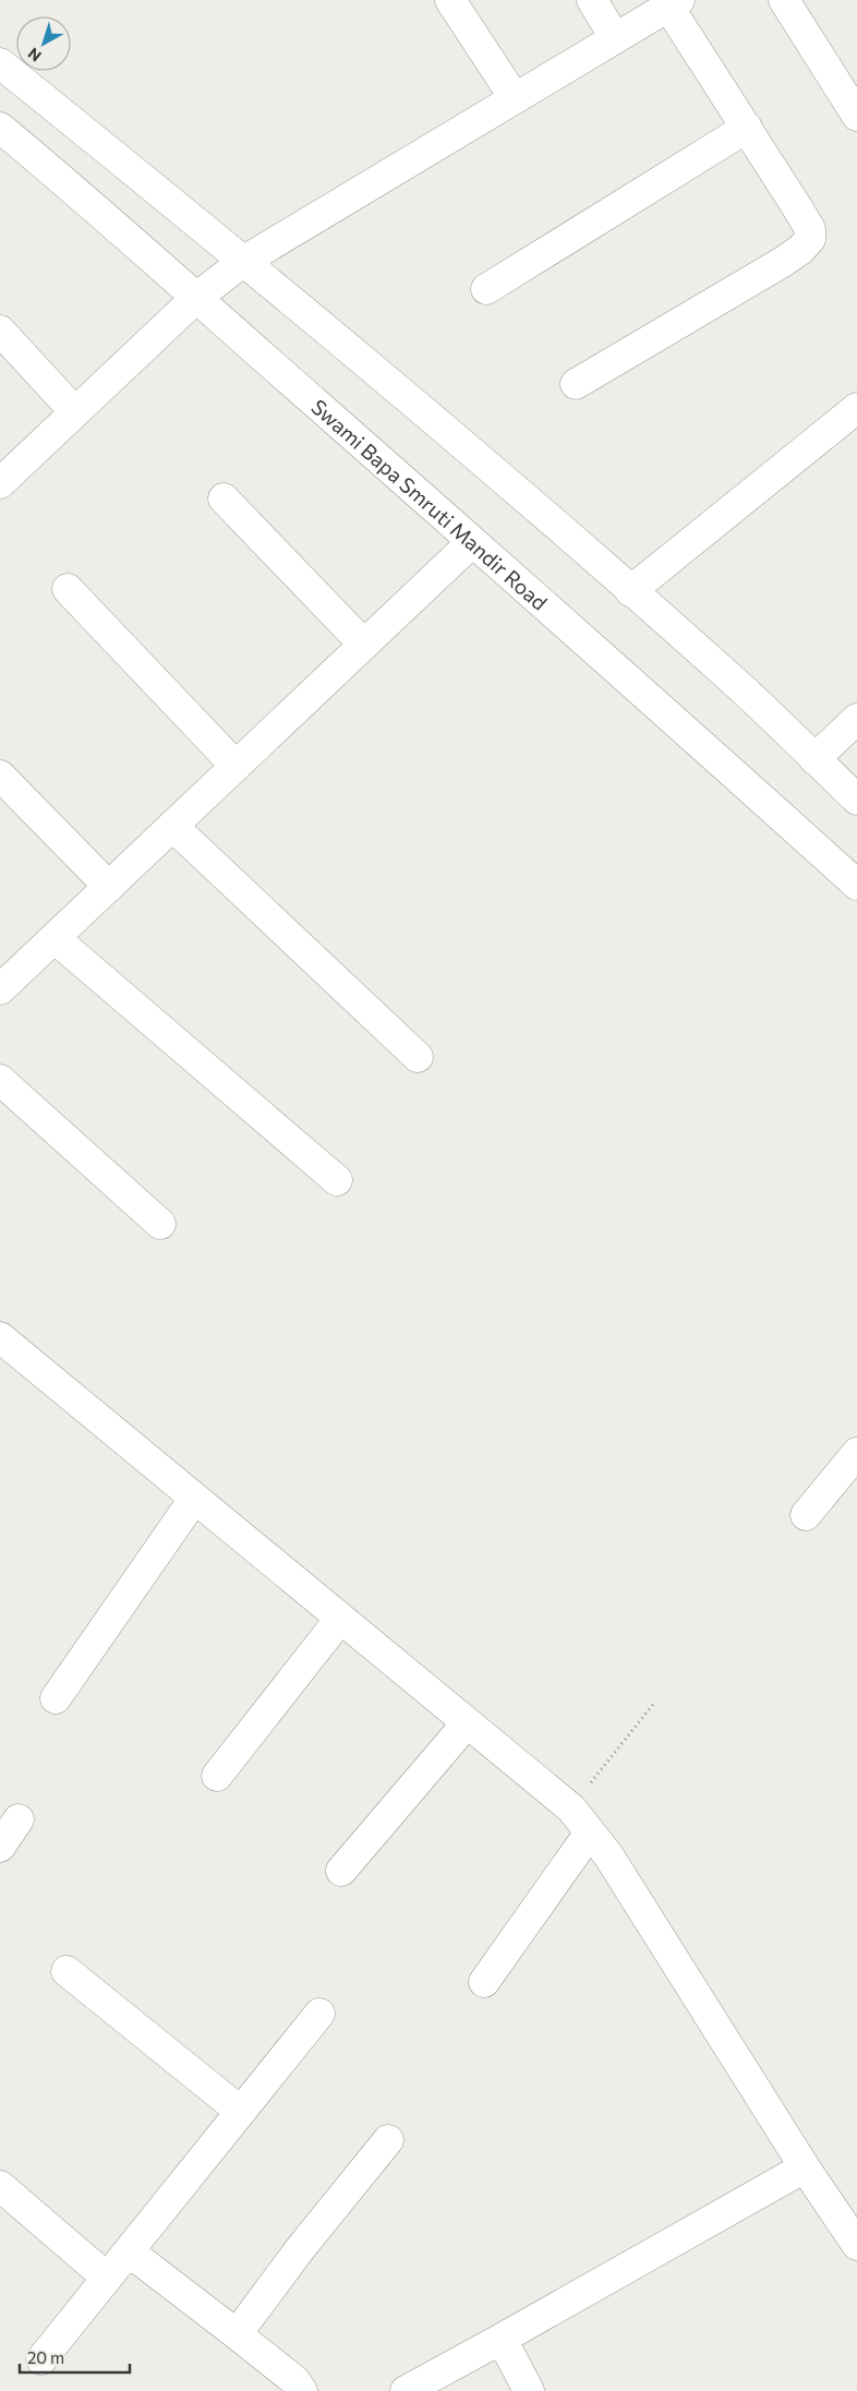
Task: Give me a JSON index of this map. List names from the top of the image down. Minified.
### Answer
{"streets":{"street":["Swami Bapa Smruti Mandir Road"]},"scale_bar":"20 m","north":"bottom left"}
